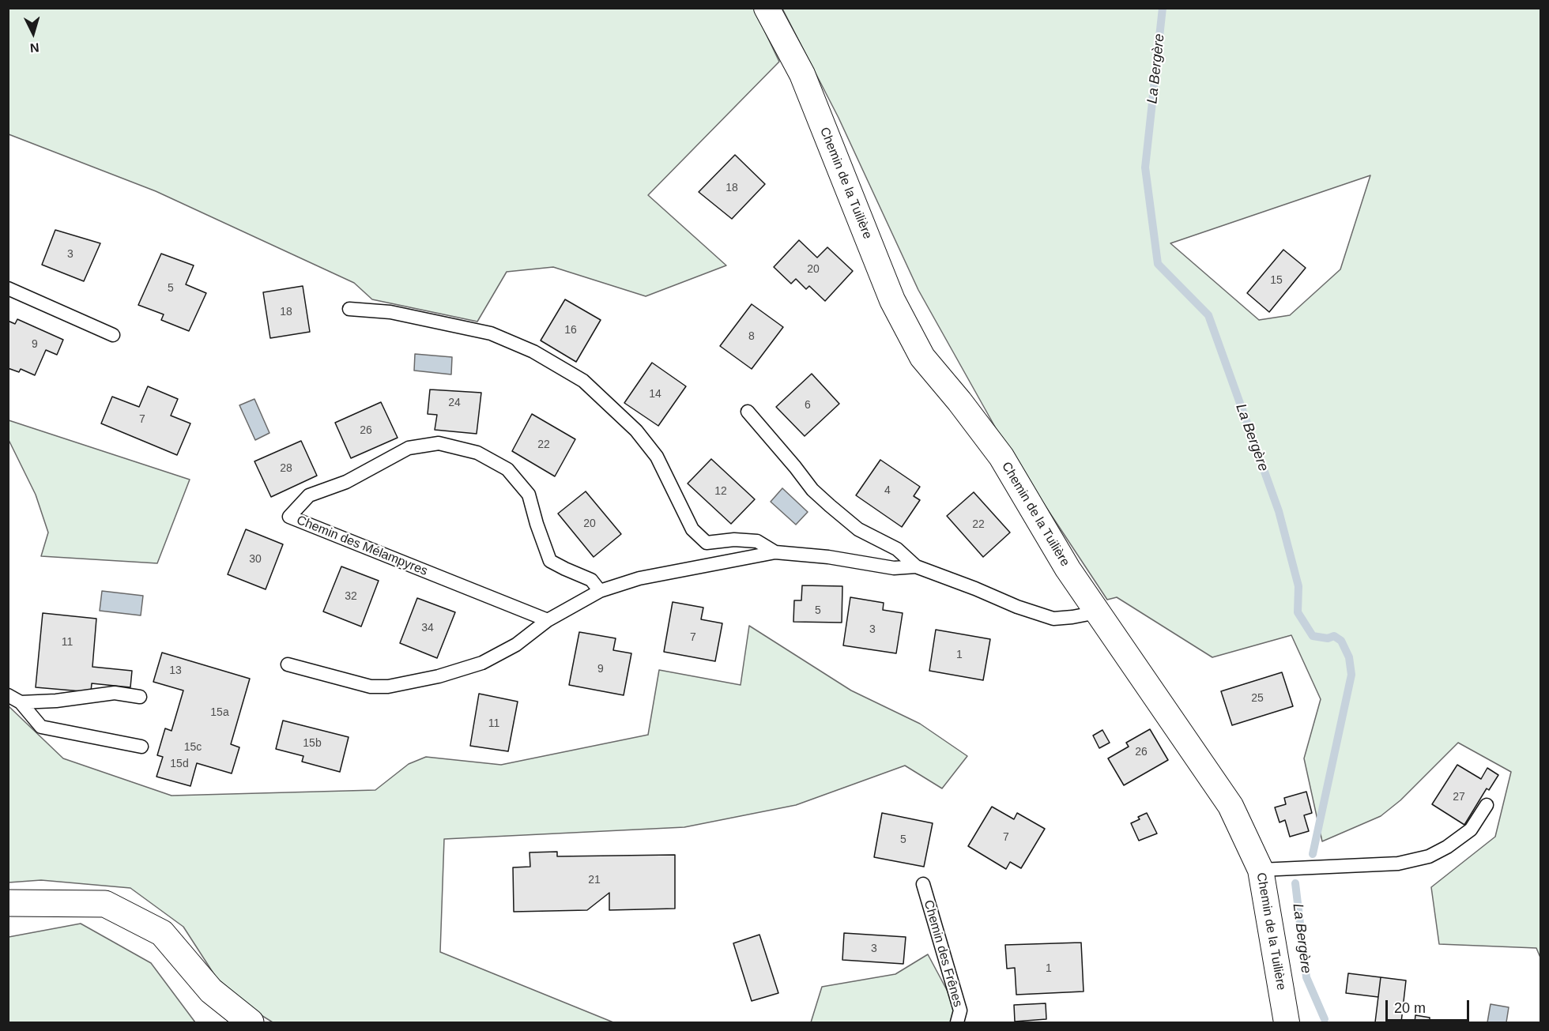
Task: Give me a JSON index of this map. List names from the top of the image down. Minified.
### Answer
{"streets":{"street":["Chemin de la Tuilière"],"lane":["Chemin des Mélampyres","Chemin des Frênes"]},"water":["La Bergère"],"house_numbers":["18","3","20","15","5","18","16","8","9","14","24","6","7","26","22","28","4","12","20","22","30","32","5","34","3","7","11","1","9","13","25","15a","11","15b","15c","26","15d","27","7","5","21","3","1"],"scale_bar":"20 m","north":"bottom"}
